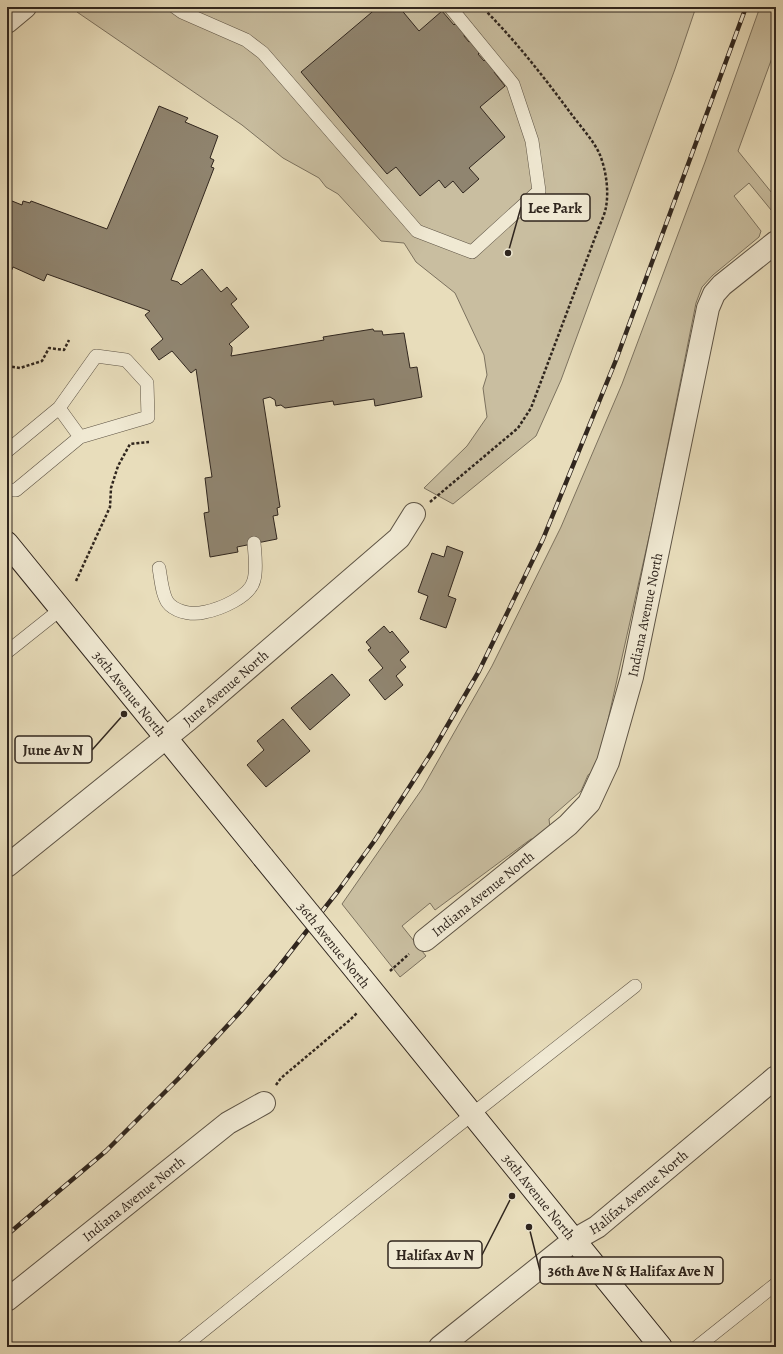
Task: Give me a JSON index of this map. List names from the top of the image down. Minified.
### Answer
{"streets":{"street":["Indiana Avenue North","June Avenue North","36th Avenue North","Halifax Avenue North"]},"crossings":[["June Avenue North","36th Avenue North"],["36th Avenue North","Halifax Avenue North"]],"places":["Lee Park","June Av N","Halifax Av N","36th Ave N & Halifax Ave N"]}
